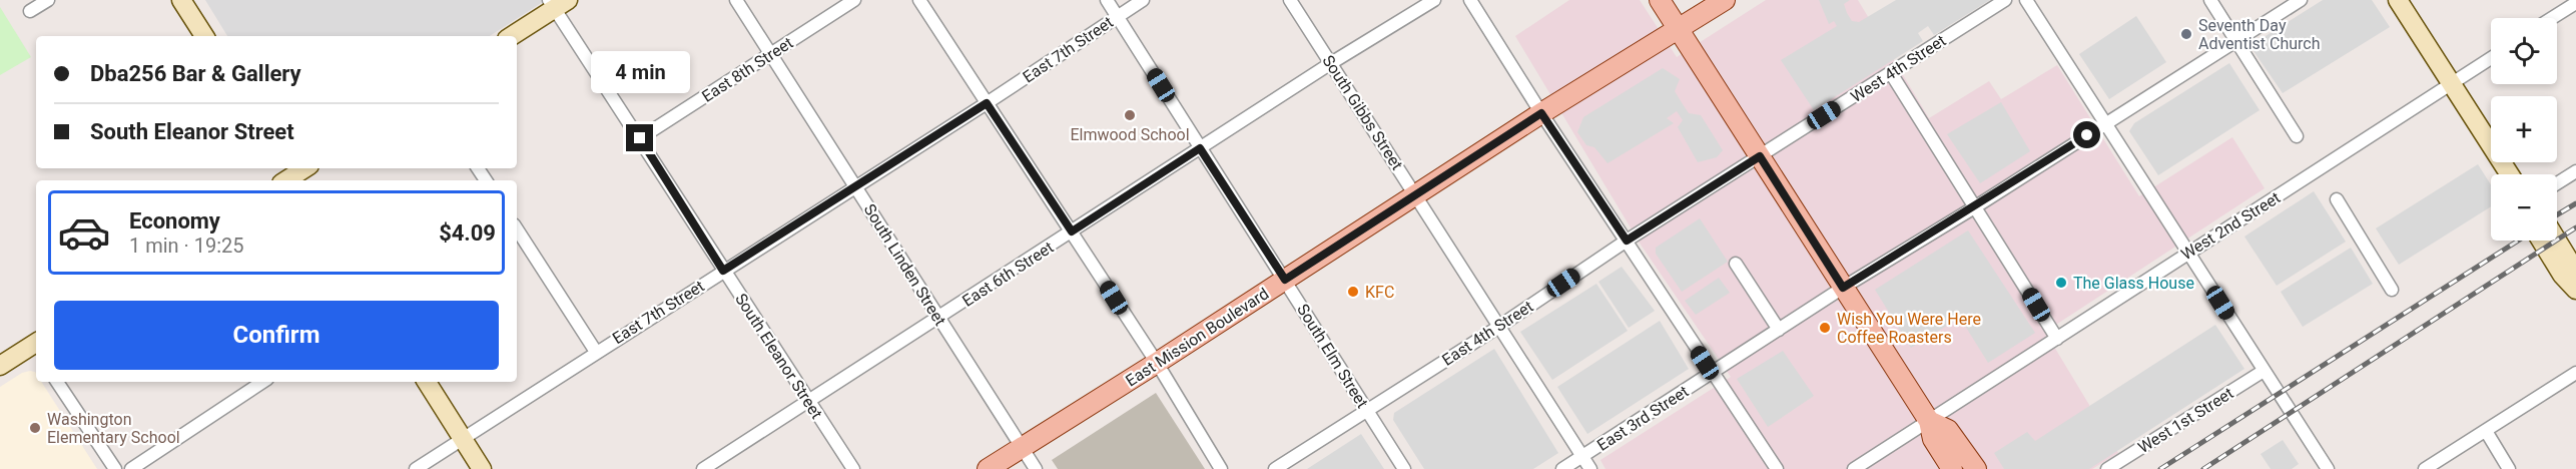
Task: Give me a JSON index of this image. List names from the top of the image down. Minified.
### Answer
{"streets":{"main road":["East Mission Boulevard"],"street":["East 7th Street","West 4th Street","East 8th Street","South Gibbs Street","West 2nd Street","South Linden Street","East 6th Street","East 4th Street","South Eleanor Street","South Elm Street","East 3rd Street","West 1st Street"]},"crossings":[["East 7th Street","South Linden Street"],["East 7th Street","South Eleanor Street"],["East 7th Street","South Elm Street"],["West 4th Street","East 4th Street"],["East 8th Street","South Linden Street"],["East 8th Street","South Eleanor Street"],["South Gibbs Street","East 6th Street"],["South Gibbs Street","East 4th Street"],["South Gibbs Street","East Mission Boulevard"],["South Gibbs Street","East 3rd Street"],["South Linden Street","East 6th Street"],["South Linden Street","East Mission Boulevard"],["East 6th Street","South Eleanor Street"],["East 6th Street","South Elm Street"],["East 4th Street","South Elm Street"],["East Mission Boulevard","South Elm Street"]],"places":["Seventh Day Adventist Church","Elmwood School","The Glass House","KFC","Wish You Were Here Coffee Roasters","Washington Elementary School"],"page":{"map_buttons":["+","−"],"banner":["Dba256 Bar & Gallery","South Eleanor Street"],"bubble":"4 min","list":[{"name":"Economy","note":"1 min · 19:25","value":"$4.09"}],"buttons":"Confirm"}}
